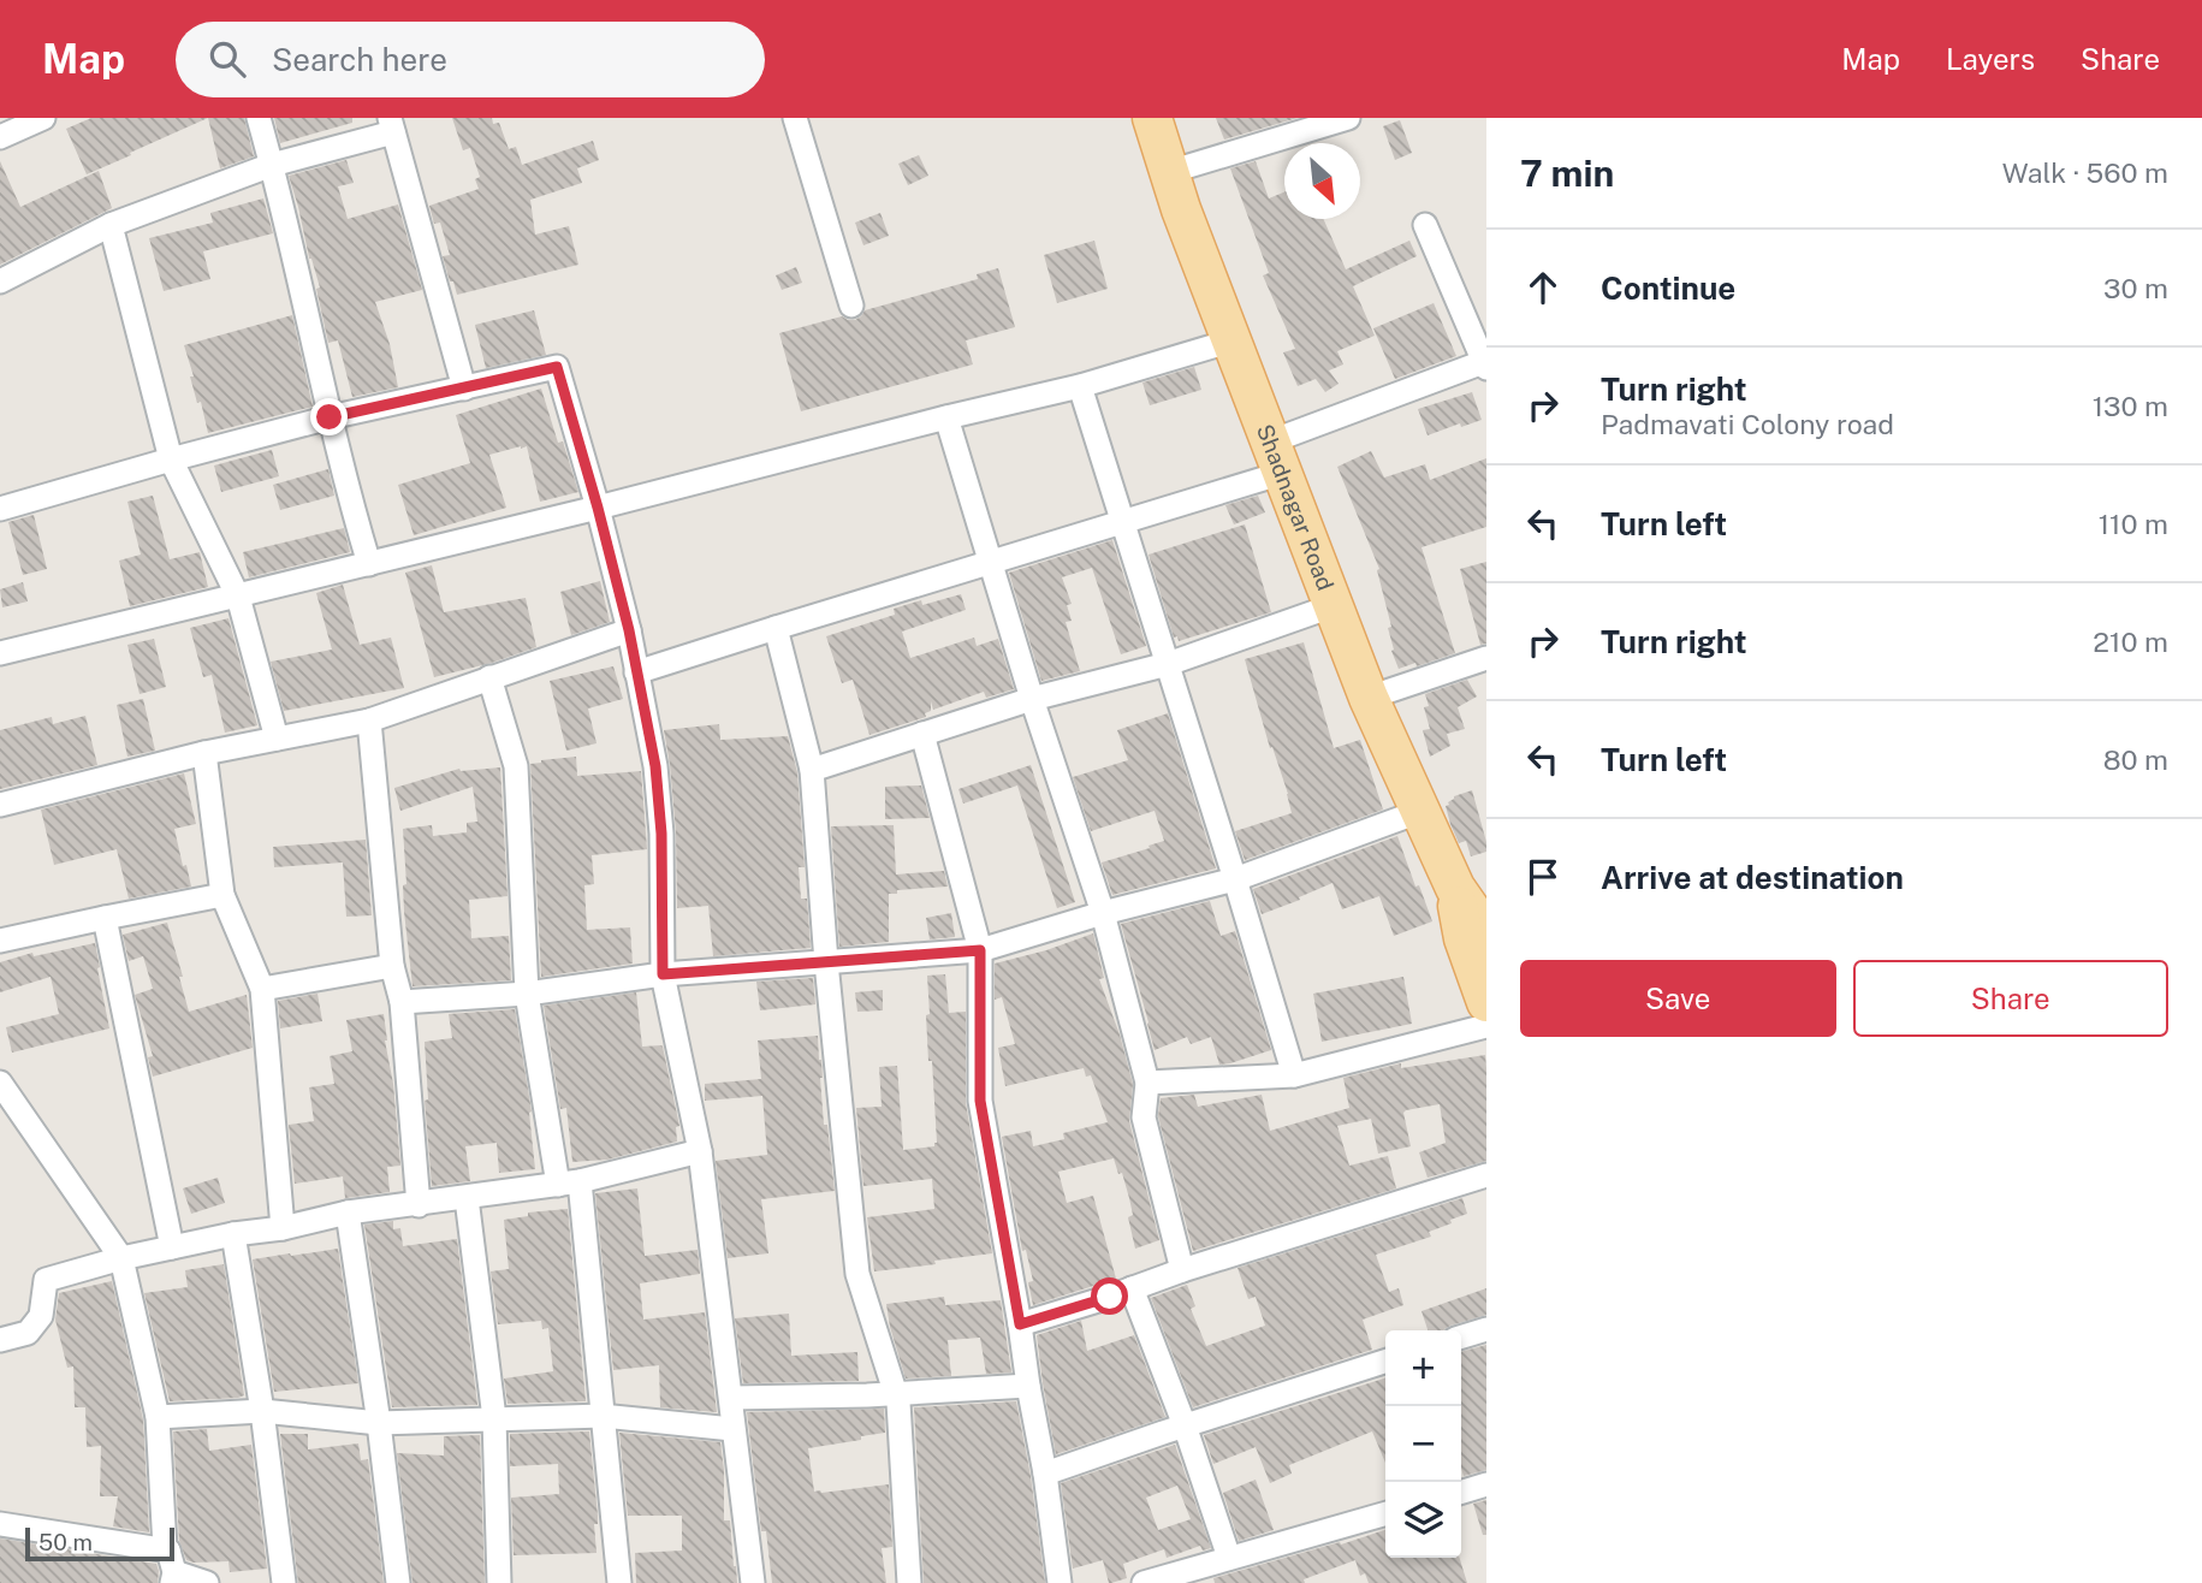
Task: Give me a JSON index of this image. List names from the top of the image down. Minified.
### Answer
{"streets":{"main road":["Shadnagar Road"]},"scale_bar":"50 m","north":"bottom right","page":{"header":"Map","search":"Search here","nav":["Map","Layers","Share"],"heading":["7 min","Walk · 560 m"],"list":[["Continue","30 m"],["Turn right","Padmavati Colony road","130 m"],["Turn left","110 m"],["Turn right","210 m"],["Turn left","80 m"],"Arrive at destination"],"buttons":["Save","Share"],"map_buttons":["+","−"],"scale":"50 m"}}
